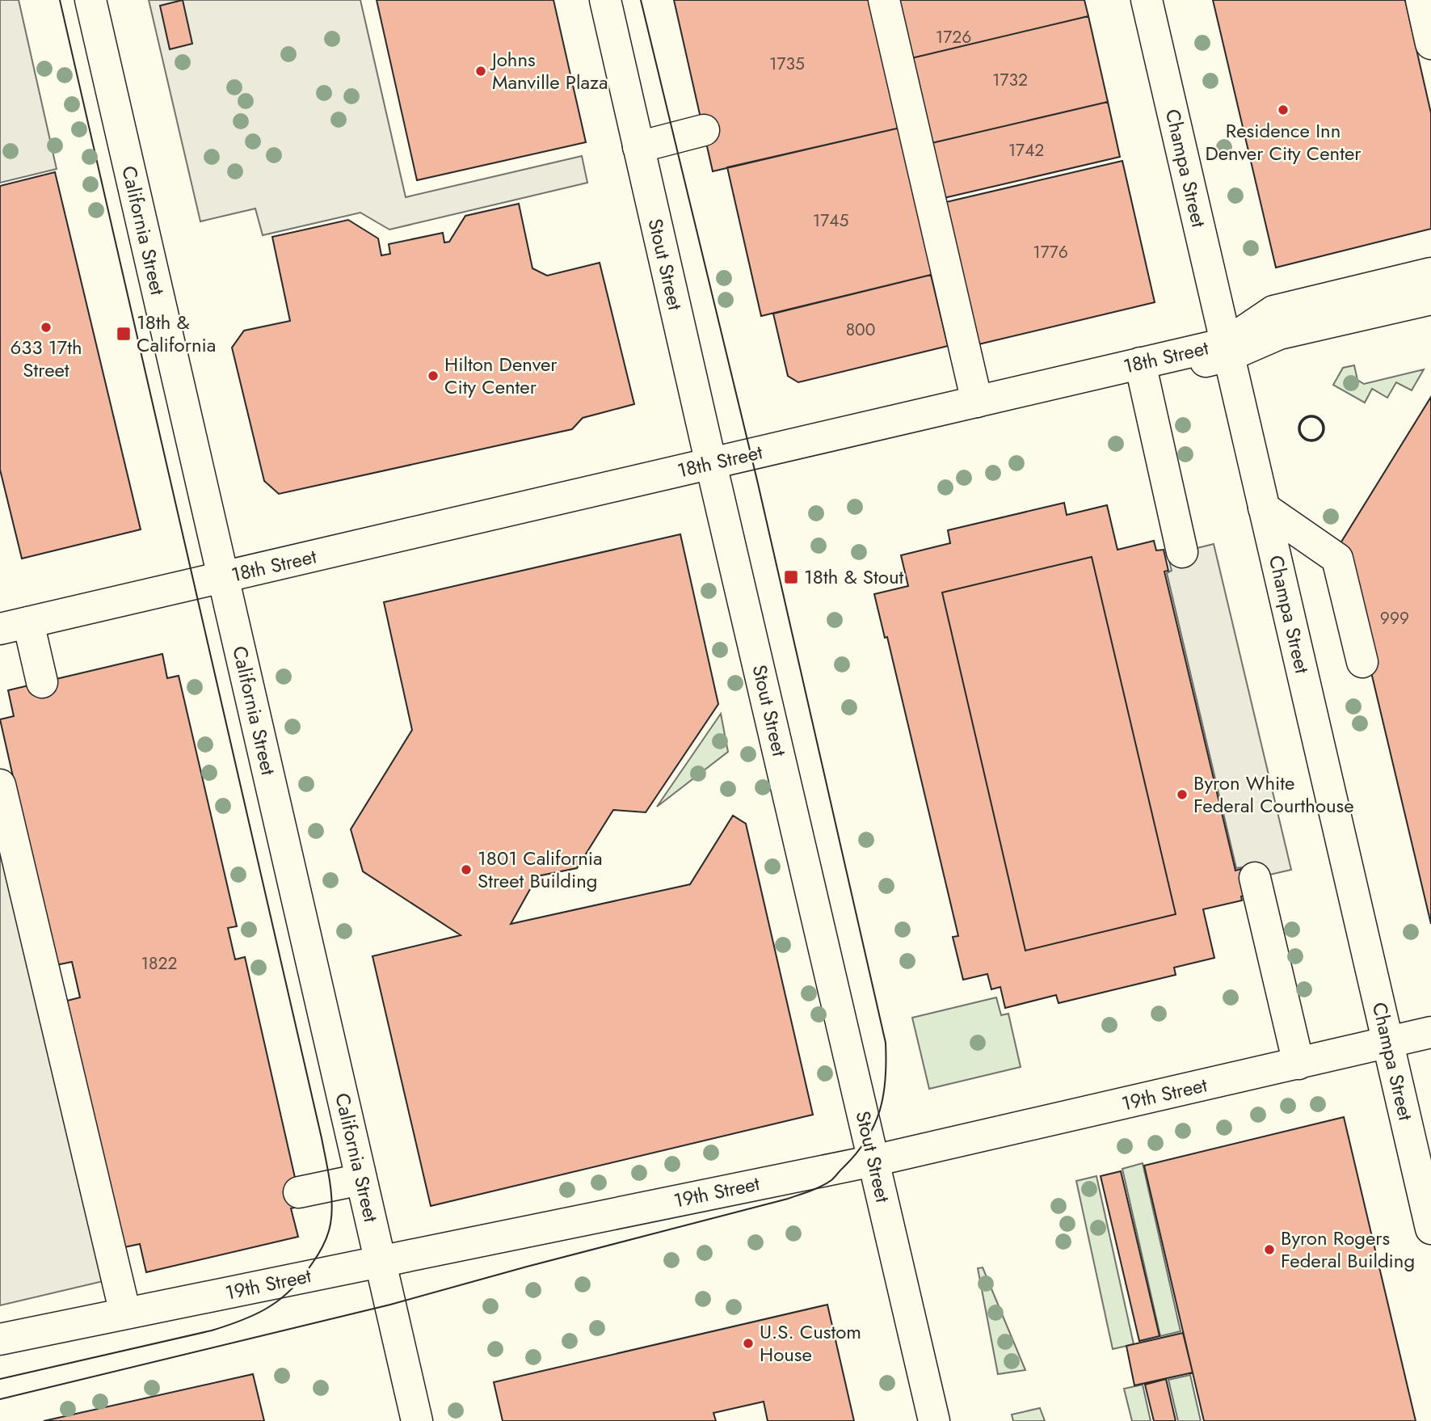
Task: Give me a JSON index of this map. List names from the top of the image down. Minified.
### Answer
{"streets":{"main road":["Champa Street","California Street","Stout Street","18th Street","19th Street"]},"crossings":[["Champa Street","18th Street"],["Champa Street","19th Street"],["California Street","18th Street"],["California Street","19th Street"],["Stout Street","18th Street"],["Stout Street","19th Street"]],"places":{"other":["Johns Manville Plaza","Residence Inn Denver City Center","633 17th Street","Hilton Denver City Center","Byron White Federal Courthouse","1801 California Street Building","Byron Rogers Federal Building","U.S. Custom House"],"transit":["18th & California","18th & Stout"]},"house_numbers":["1726","1735","1732","1742","1745","1776","800","999","1822"]}
